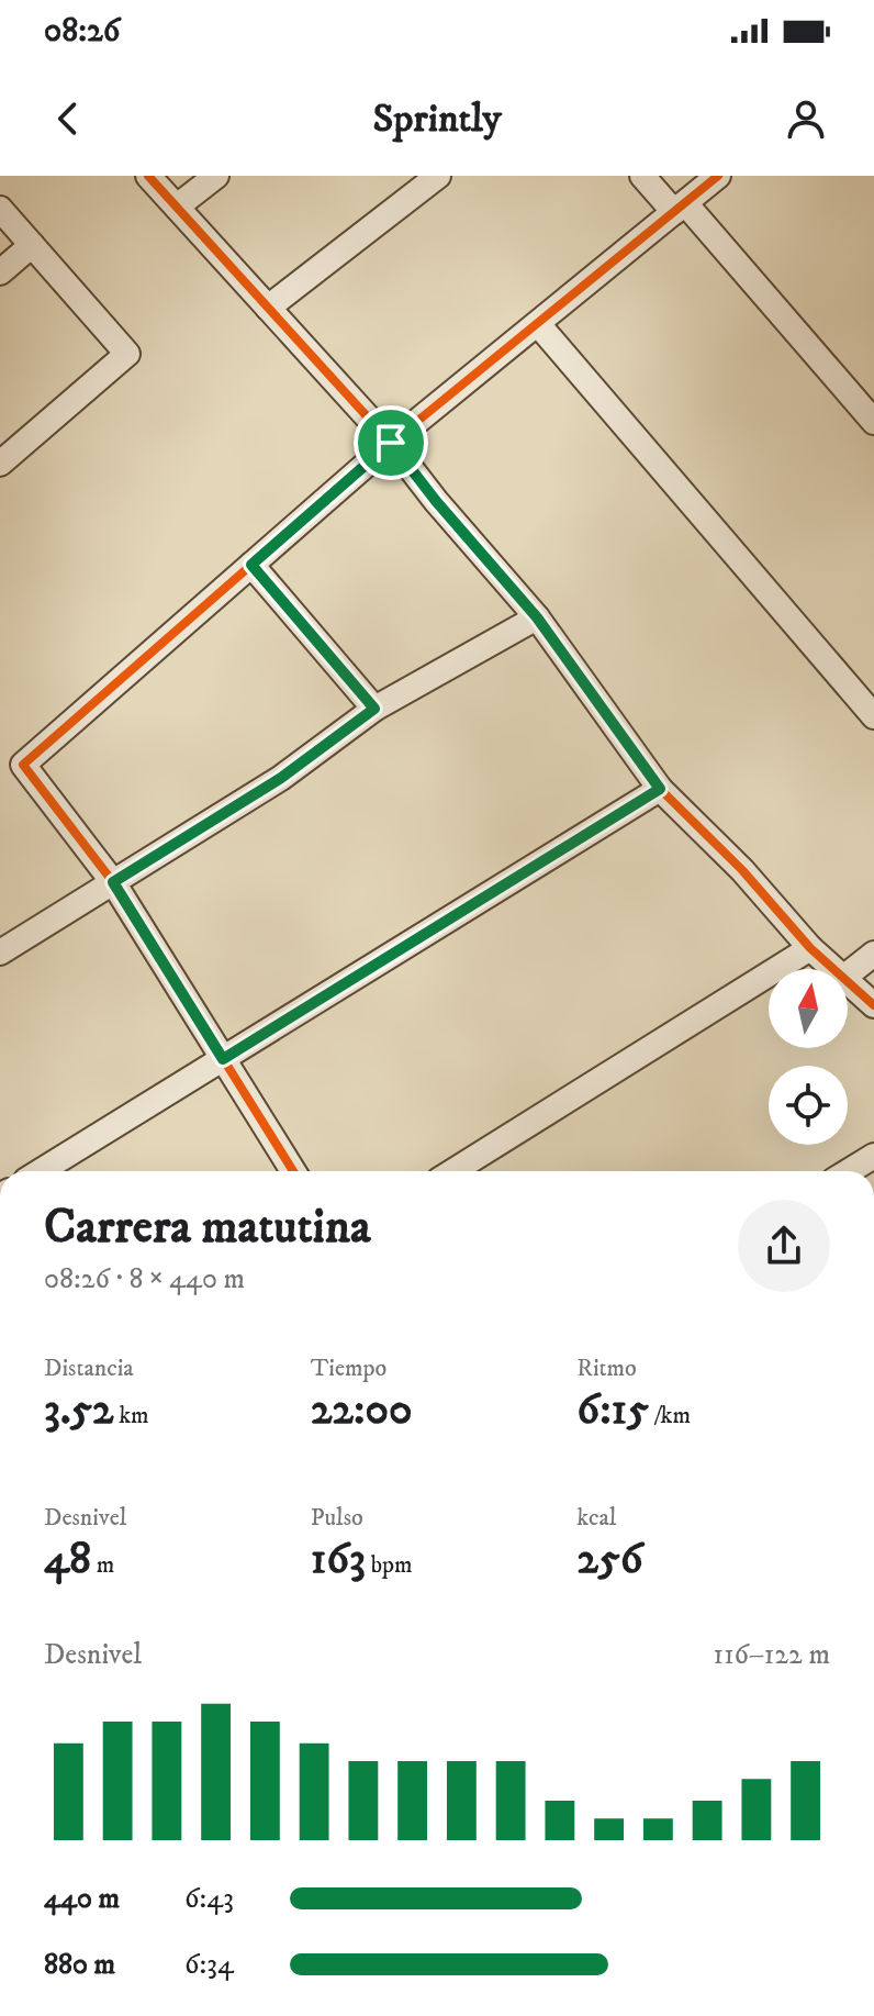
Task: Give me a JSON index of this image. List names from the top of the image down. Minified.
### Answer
{"north":"top","page":{"status":"08:26","header":"Sprintly","heading":["Carrera matutina","08:26 · 8 × 440 m"],"stats":[["Distancia","3.52 km"],["Tiempo","22:00"],["Ritmo","6:15 /km"],["Desnivel","48 m"],["Pulso","163 bpm"],["kcal","256"]],"chart":["Desnivel","116–122 m"],"list":[{"name":"440 m","note":"6:43"},{"name":"880 m","note":"6:34"}]}}
